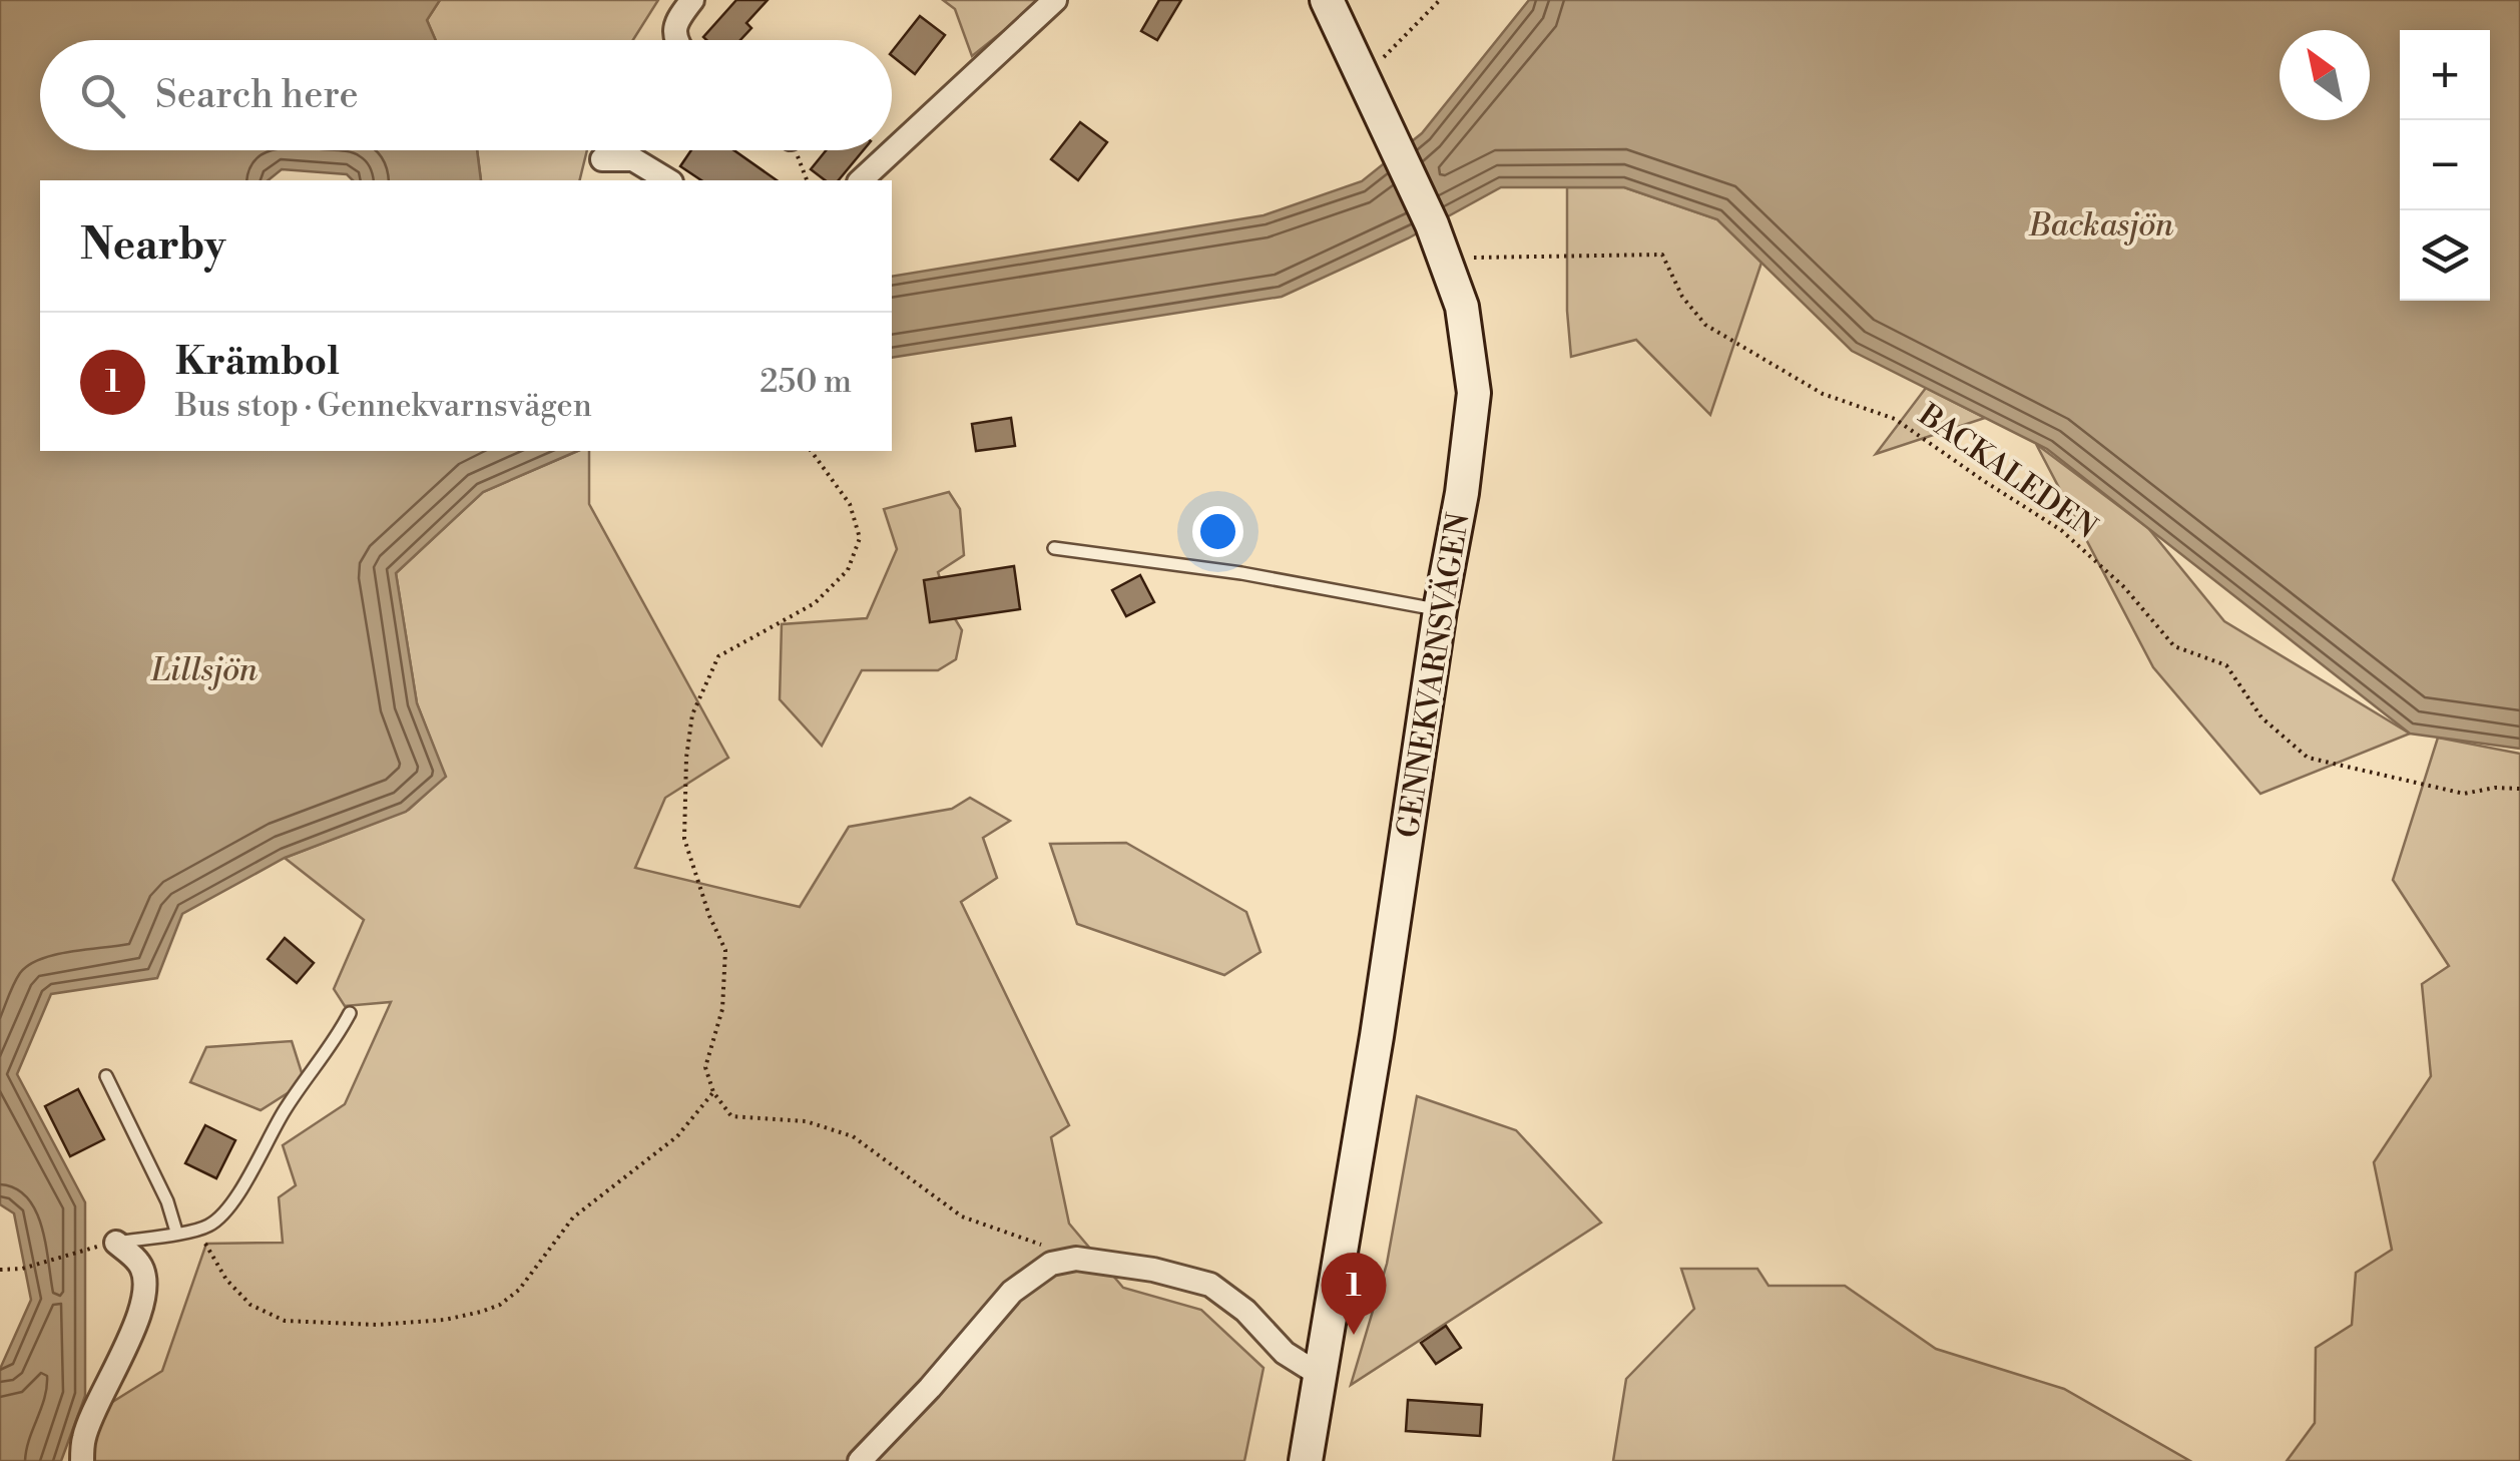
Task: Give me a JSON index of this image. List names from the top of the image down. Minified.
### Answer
{"streets":{"street":["GENNEKVARNSVÄGEN"],"path":["BACKALEDEN"]},"crossings":[["BACKALEDEN","GENNEKVARNSVÄGEN"]],"water":["Backasjön","Lillsjön"],"north":"top left","page":{"map_buttons":["+","−"],"search":"Search here","heading":"Nearby","list":[{"mark":"1","name":"Krämbol","note":"Bus stop · Gennekvarnsvägen","value":"250 m"}],"pins":"1"}}
